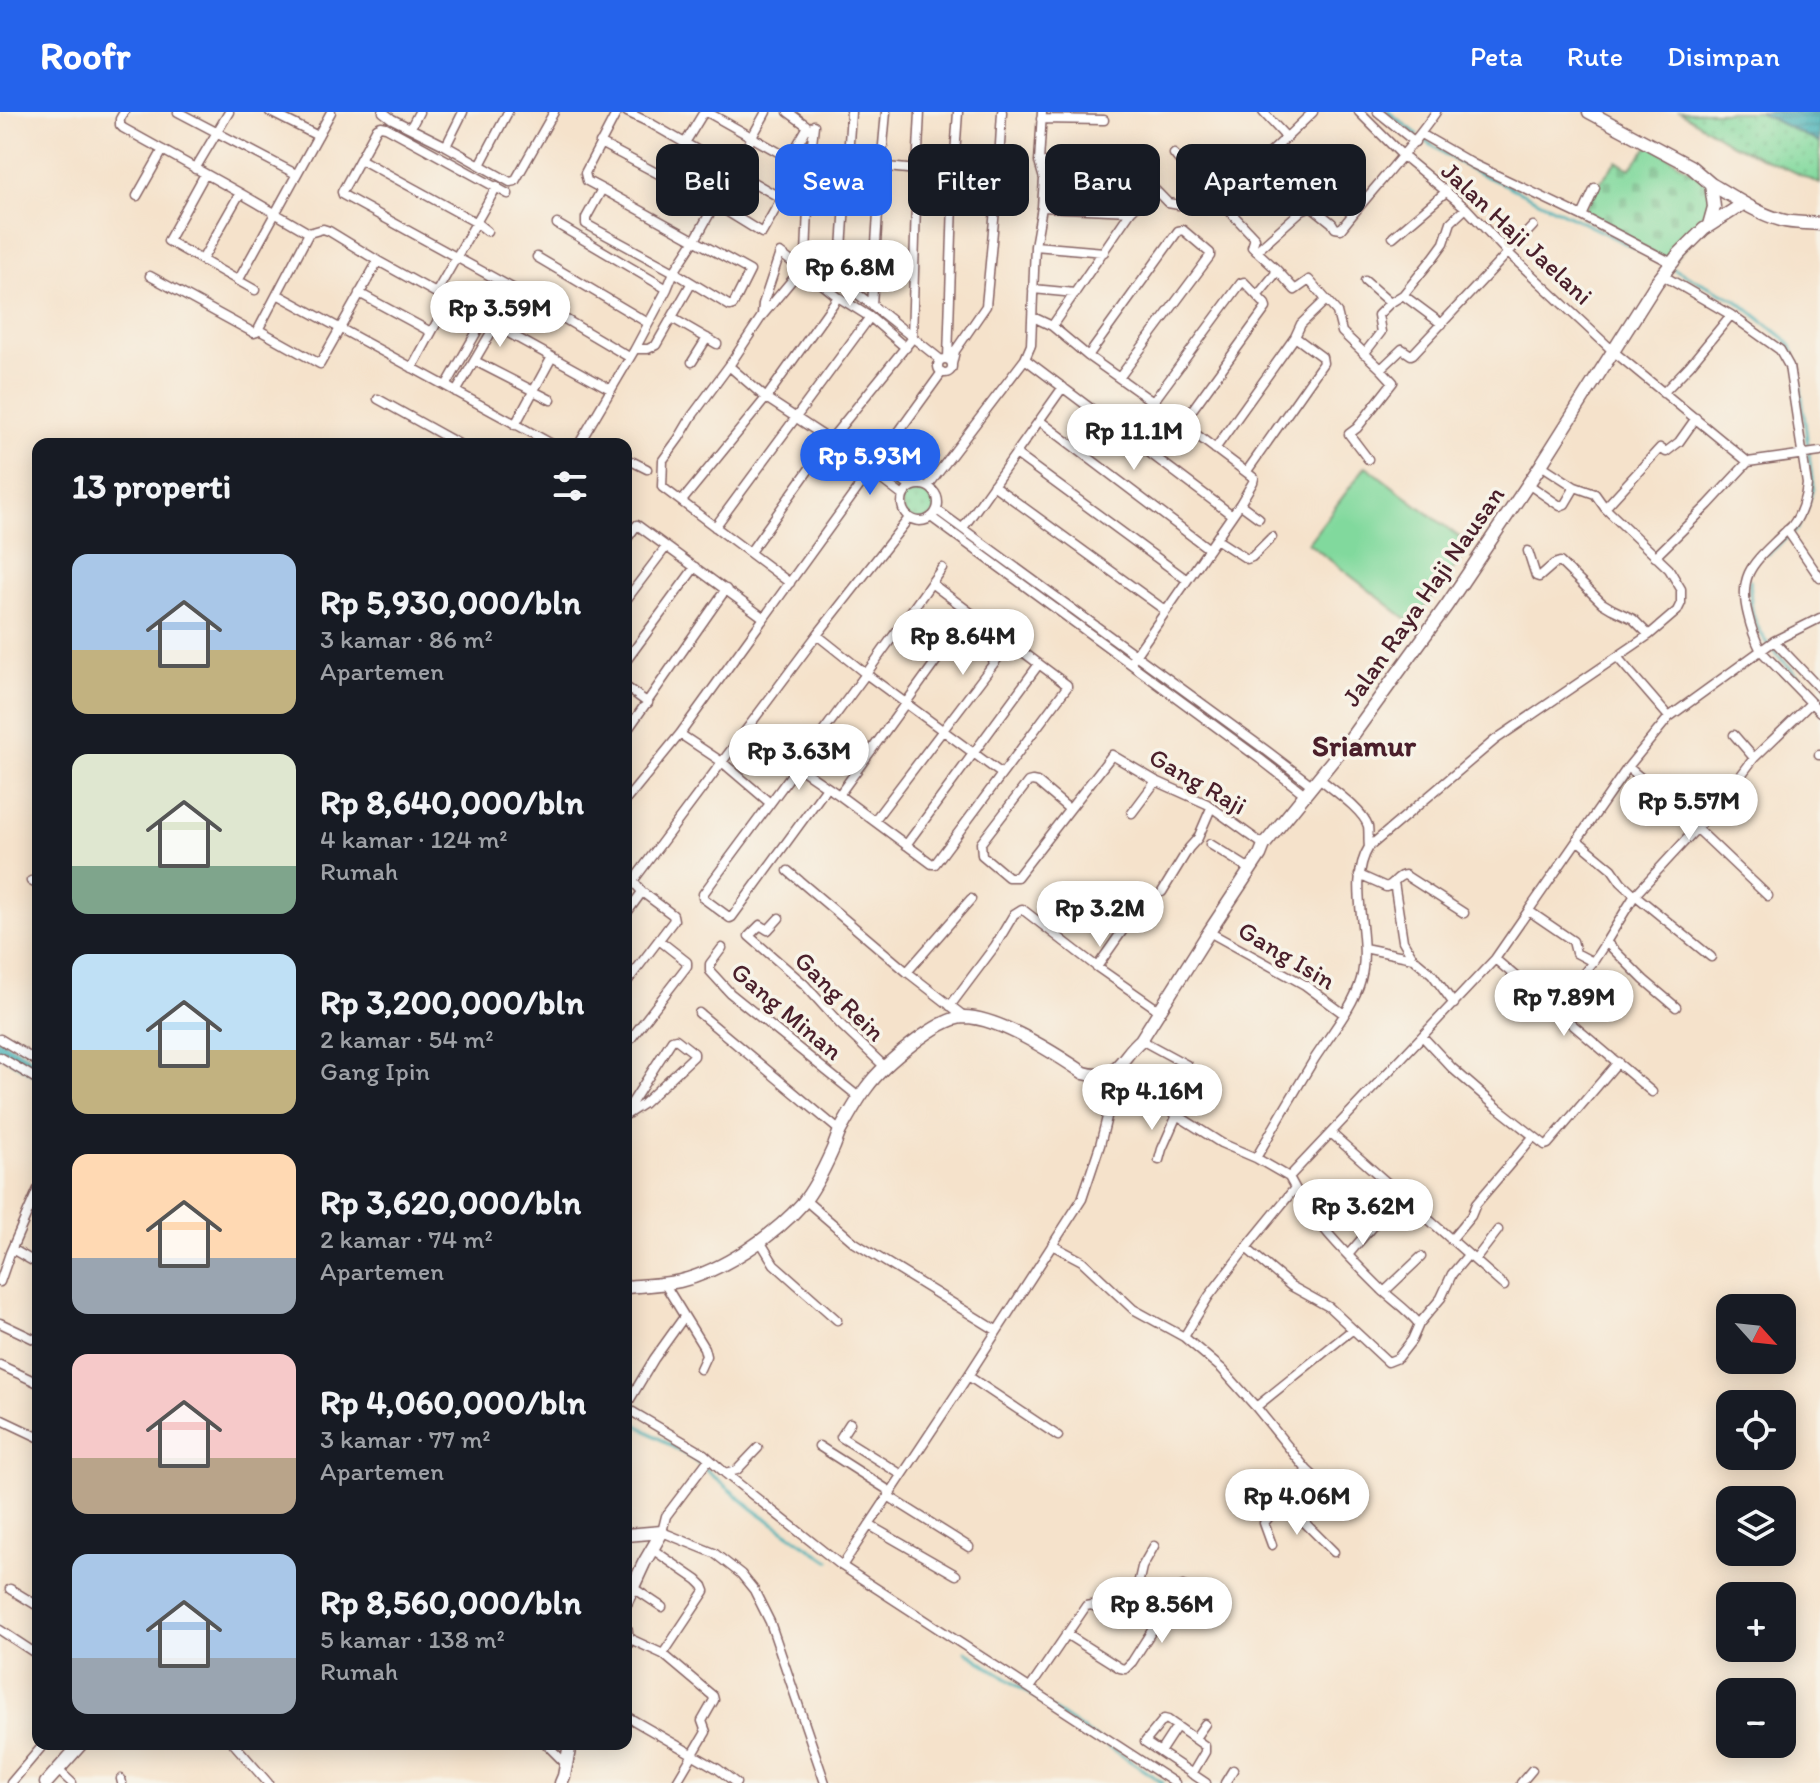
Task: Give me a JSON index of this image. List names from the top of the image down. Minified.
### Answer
{"streets":{"street":["Jalan Haji Jaelani","Jalan Raya Haji Nausan","Gang Raji","Gang Isin","Gang Rein","Gang Minan"]},"crossings":[["Jalan Haji Jaelani","Jalan Raya Haji Nausan"],["Jalan Raya Haji Nausan","Gang Raji"],["Jalan Raya Haji Nausan","Gang Isin"]],"districts":["Sriamur"],"north":"bottom right","page":{"header":"Roofr","nav":["Peta","Rute","Disimpan"],"chip":["Beli","Sewa","Filter","Baru","Apartemen"],"price":["Rp 6.8M","Rp 3.59M","Rp 11.1M","Rp 5.93M","Rp 8.64M","Rp 3.63M","Rp 5.57M","Rp 3.2M","Rp 7.89M","Rp 4.16M","Rp 3.62M","Rp 4.06M","Rp 8.56M"],"heading":"13 properti","list":[{"name":"Rp 5,930,000/bln","note":"3 kamar · 86 m² · Apartemen"},{"name":"Rp 8,640,000/bln","note":"4 kamar · 124 m² · Rumah"},{"name":"Rp 3,200,000/bln","note":"2 kamar · 54 m² · Gang Ipin"},{"name":"Rp 3,620,000/bln","note":"2 kamar · 74 m² · Apartemen"},{"name":"Rp 4,060,000/bln","note":"3 kamar · 77 m² · Apartemen"},{"name":"Rp 8,560,000/bln","note":"5 kamar · 138 m² · Rumah"}],"map_buttons":["+","−"]}}
